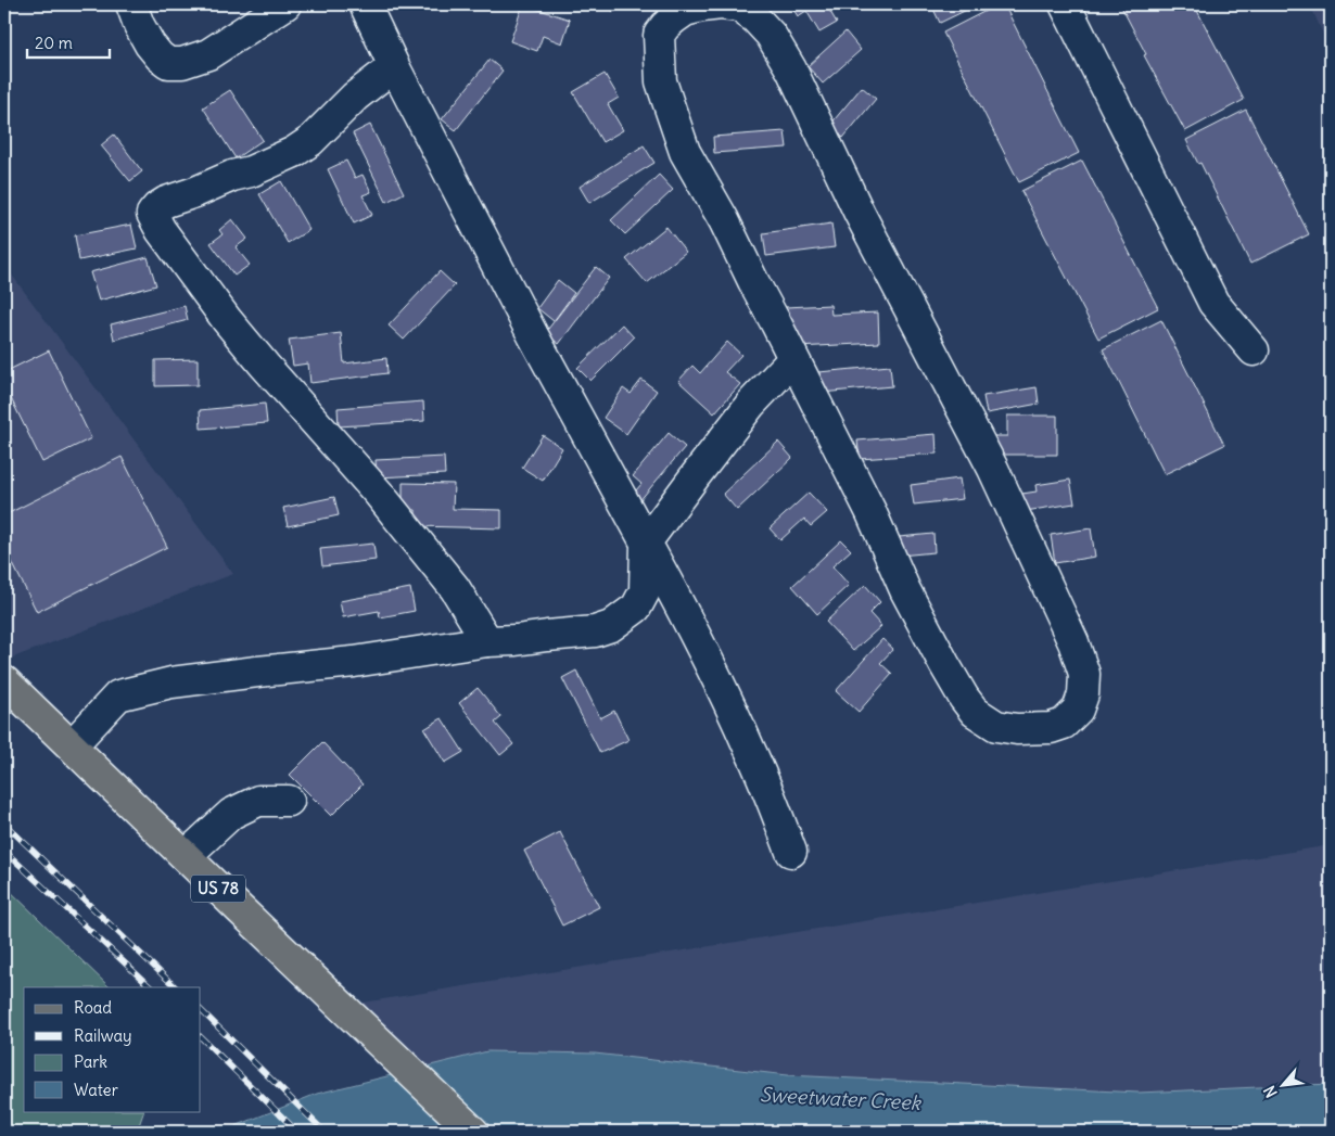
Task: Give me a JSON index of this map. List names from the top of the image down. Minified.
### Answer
{"streets":{"main road":["US 78"]},"water":["Sweetwater Creek"],"legend":["Road","Railway","Park","Water"],"scale_bar":"20 m","north":"bottom left"}
